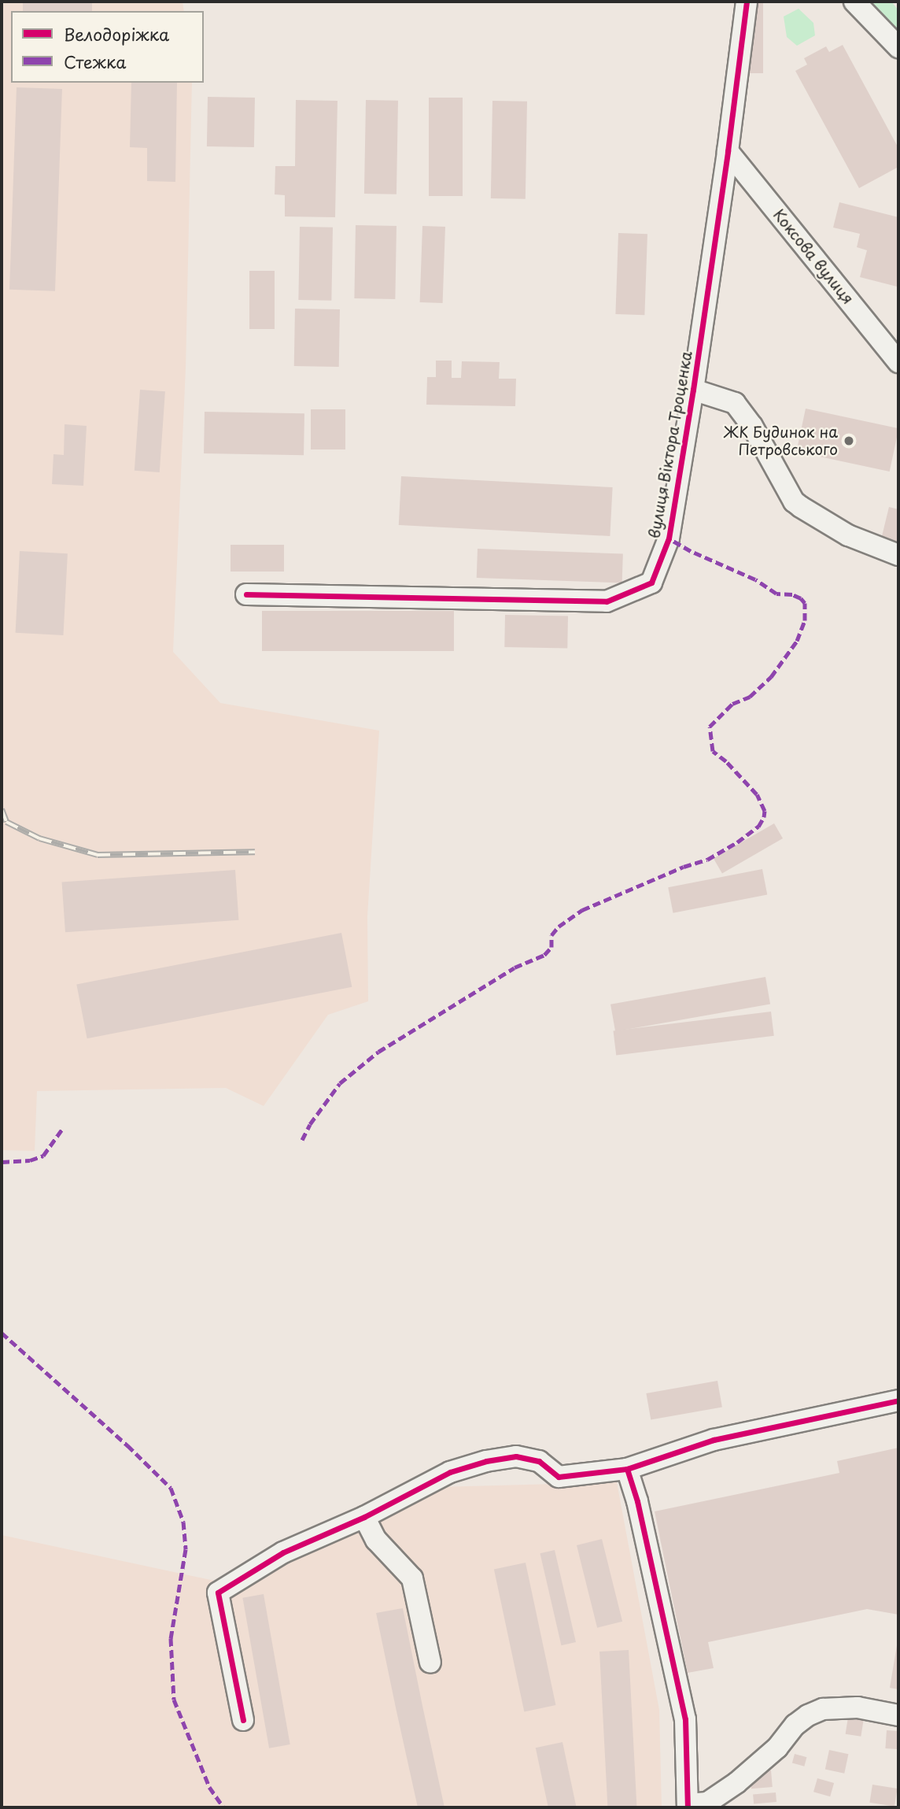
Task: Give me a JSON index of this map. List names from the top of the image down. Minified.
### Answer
{"streets":{"street":["Коксова вулиця","вулиця Віктора Троценка"]},"crossings":[["Коксова вулиця","вулиця Віктора Троценка"]],"places":["ЖК Будинок на Петровського"],"legend":["Велодоріжка","Стежка"]}
